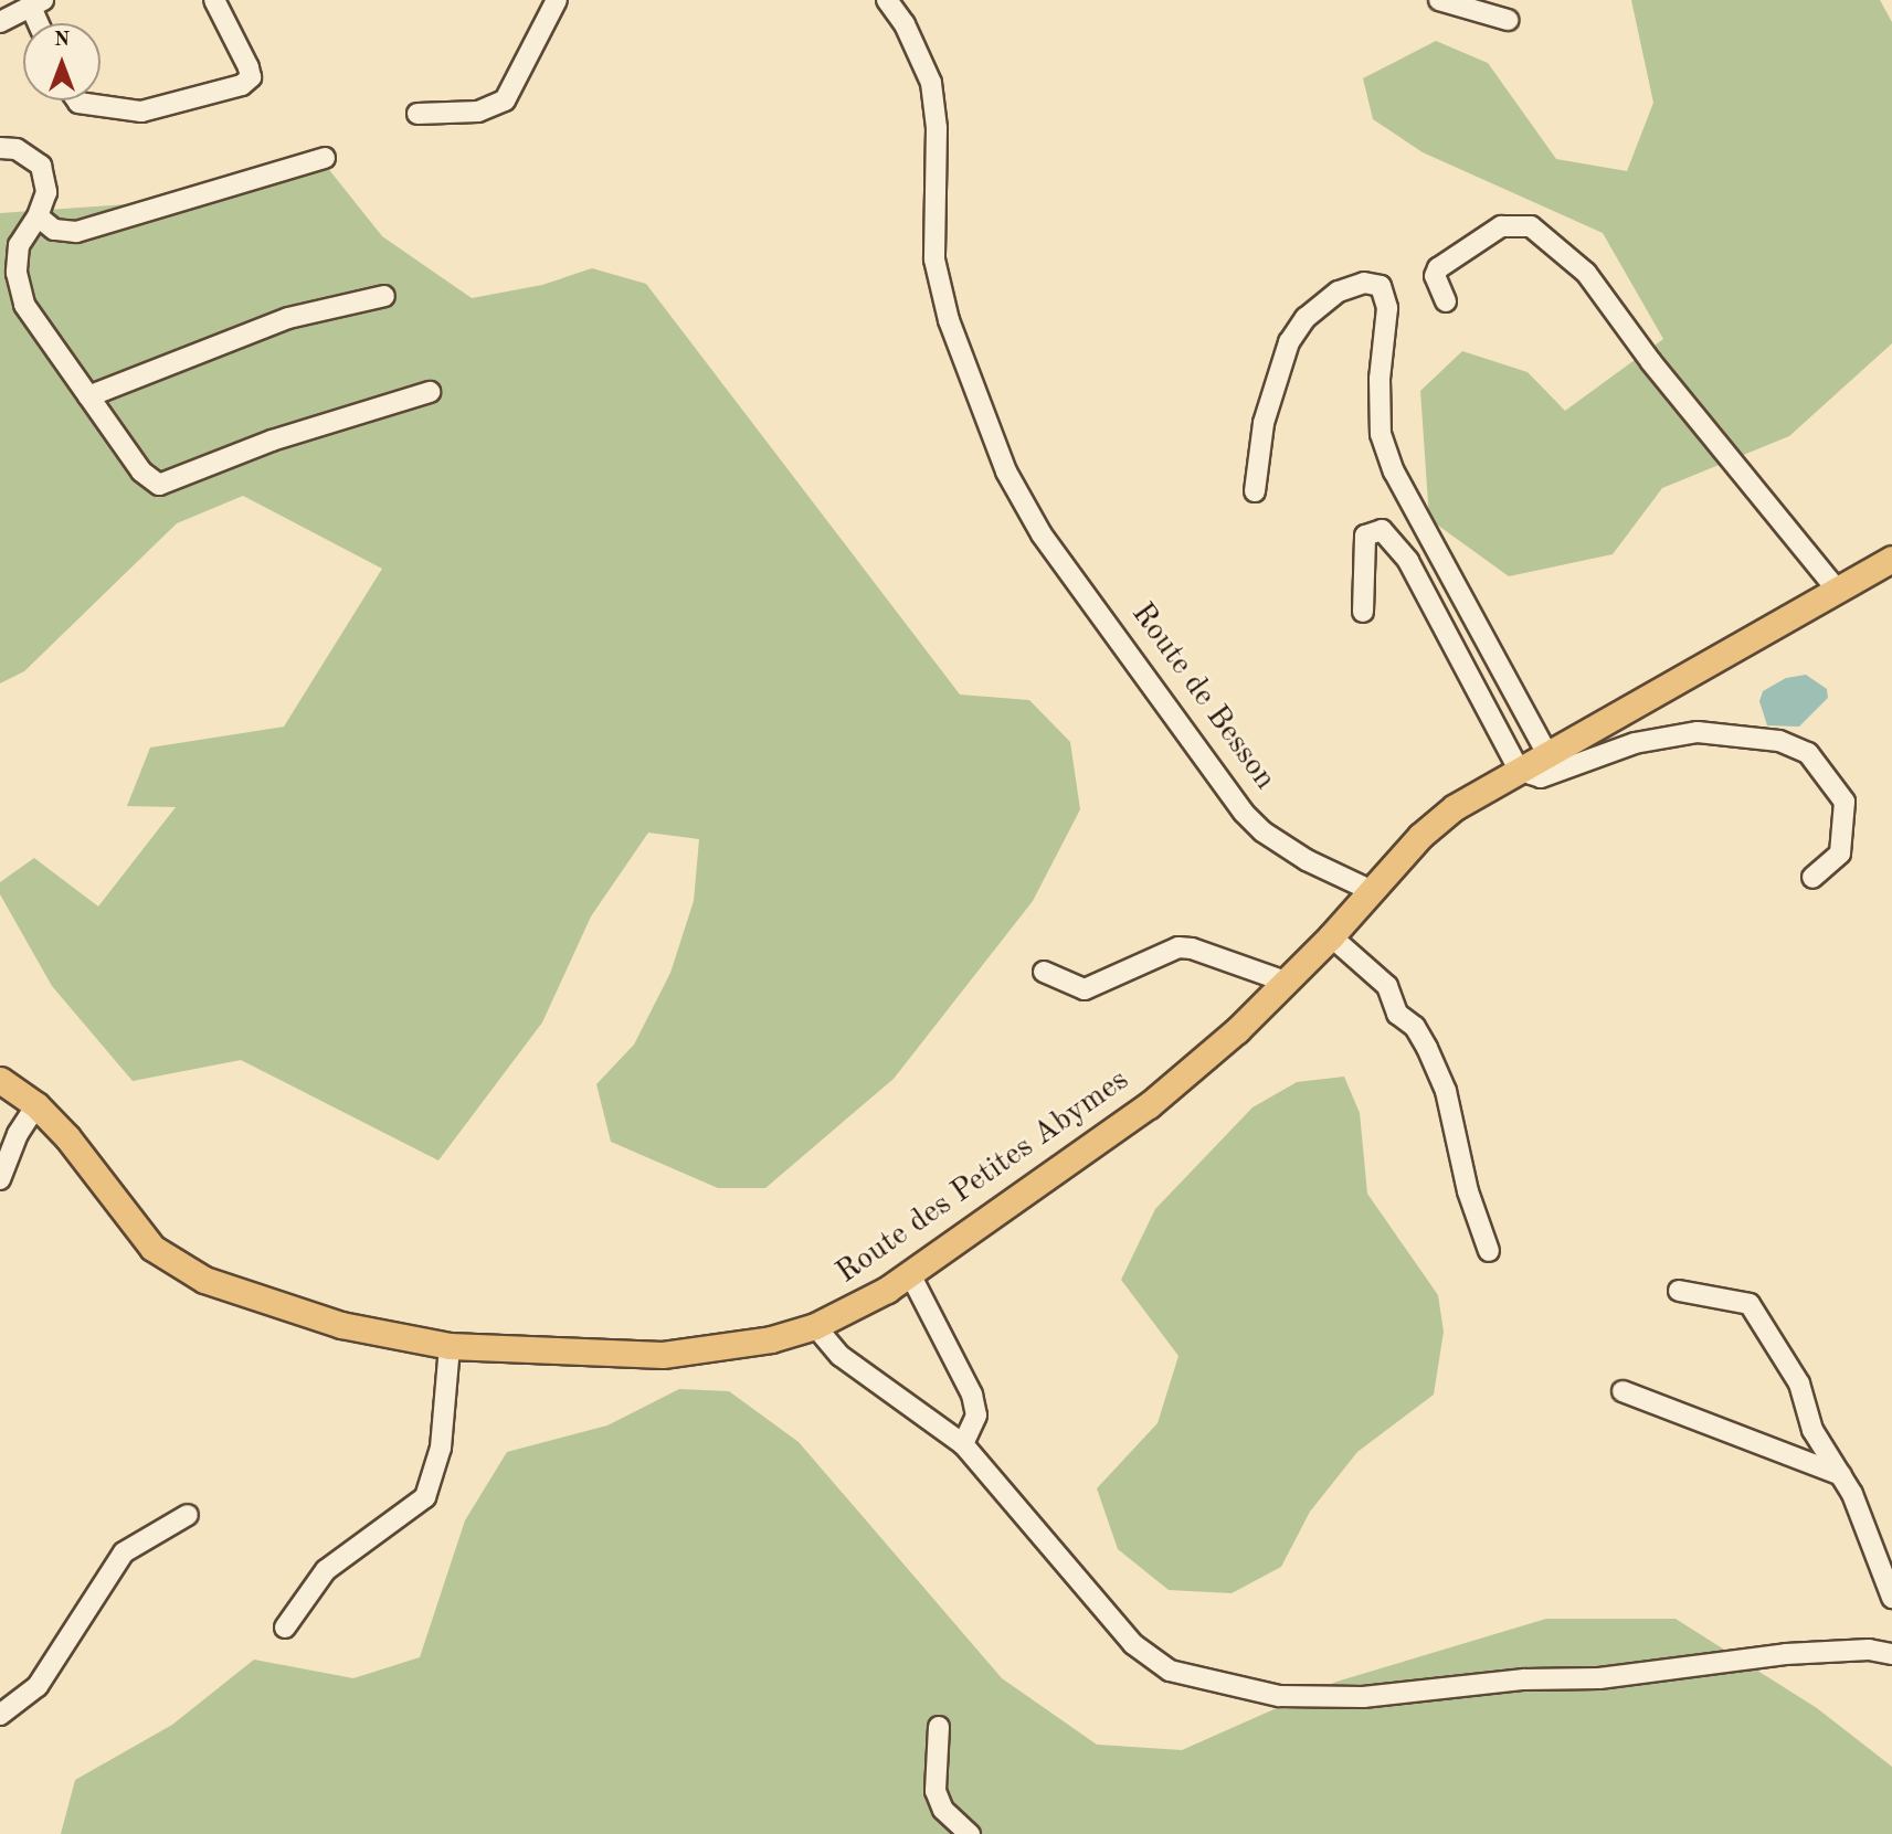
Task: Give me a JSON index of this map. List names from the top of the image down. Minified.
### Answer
{"streets":{"main road":["Route des Petites Abymes"],"street":["Route de Besson"]},"crossings":[["Route de Besson","Route des Petites Abymes"]],"north":"top"}
